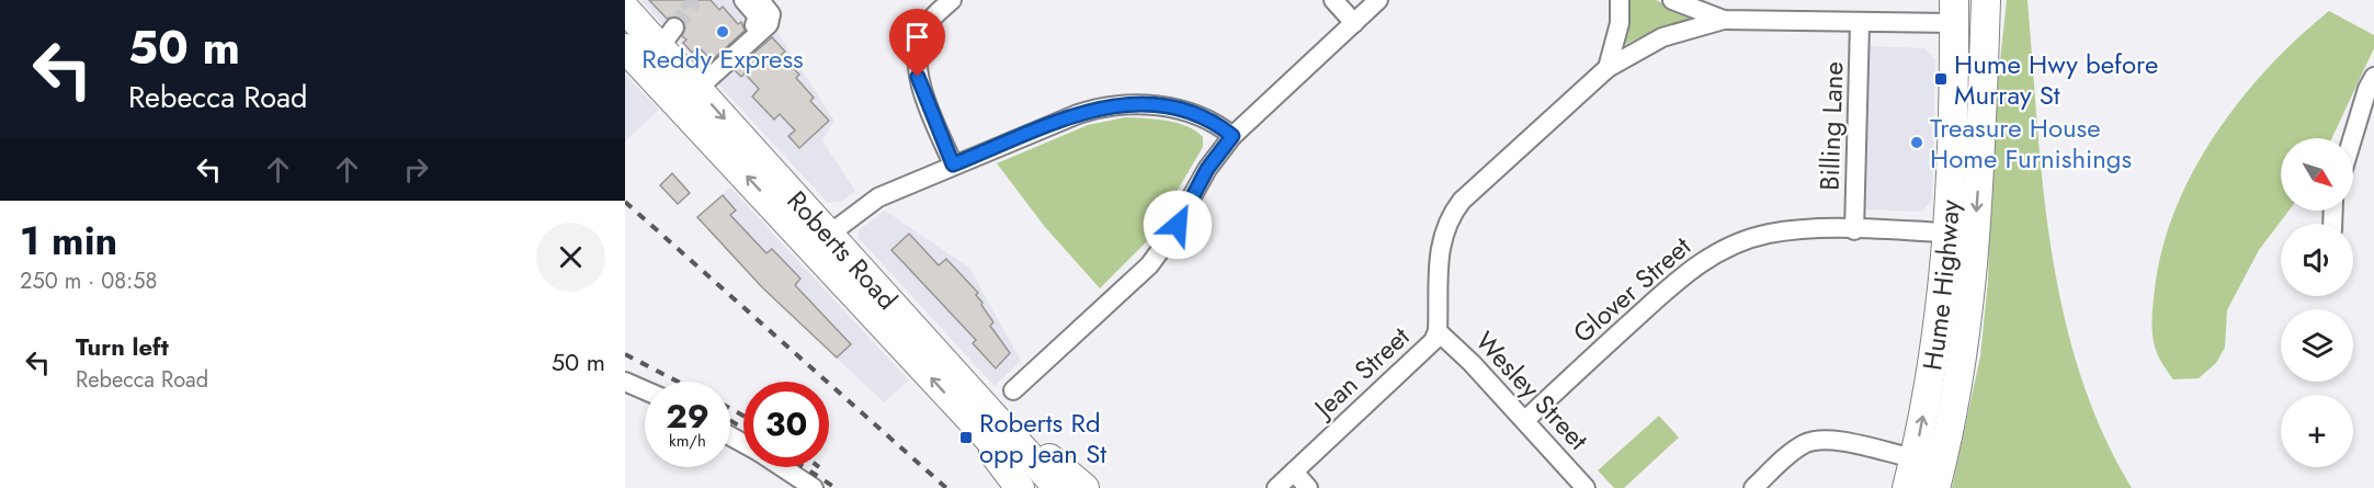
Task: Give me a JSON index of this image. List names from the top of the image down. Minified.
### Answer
{"streets":{"highway":["Roberts Road","Hume Highway"],"street":["Billing Lane","Glover Street","Jean Street","Wesley Street"]},"crossings":[["Billing Lane","Glover Street"],["Hume Highway","Glover Street"],["Glover Street","Wesley Street"],["Jean Street","Wesley Street"]],"places":{"other":["Reddy Express","Treasure House Home Furnishings"],"transit":["Hume Hwy before Murray St","Roberts Rd opp Jean St"]},"north":"bottom right","page":{"turn":["50 m","Rebecca Road"],"map_buttons":"+","heading":["1 min","250 m · 08:58"],"list":[{"name":"Turn left","note":"Rebecca Road","value":"50 m"}],"speed":"29 km/h","limit":"30"}}
